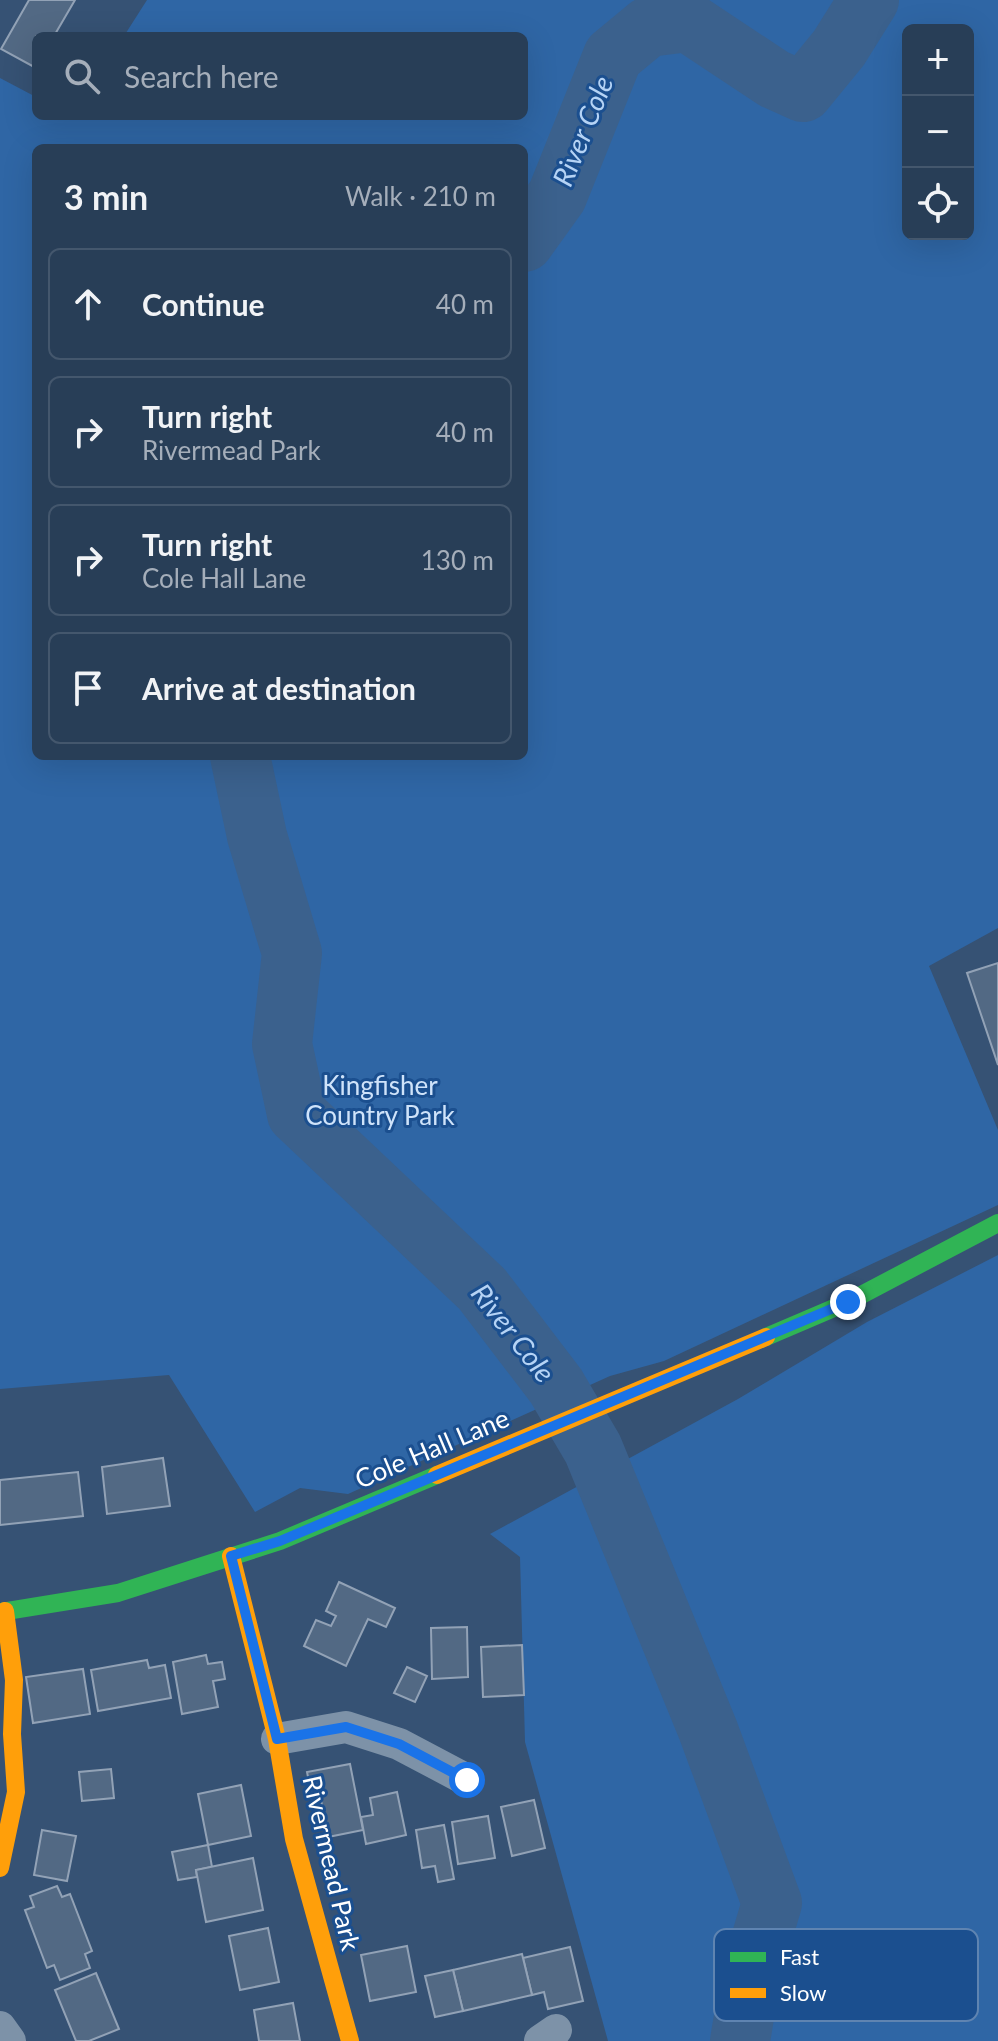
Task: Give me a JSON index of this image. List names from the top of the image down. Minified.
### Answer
{"streets":{"street":["Cole Hall Lane","Rivermead Park"]},"crossings":[["Cole Hall Lane","Rivermead Park"]],"water":["River Cole"],"parks":["Kingfisher Country Park"],"legend":["Fast","Slow"],"page":{"map_buttons":["+","−"],"search":"Search here","heading":["3 min","Walk · 210 m"],"list":[["Continue","40 m"],["Turn right","Rivermead Park","40 m"],["Turn right","Cole Hall Lane","130 m"],"Arrive at destination"]}}
